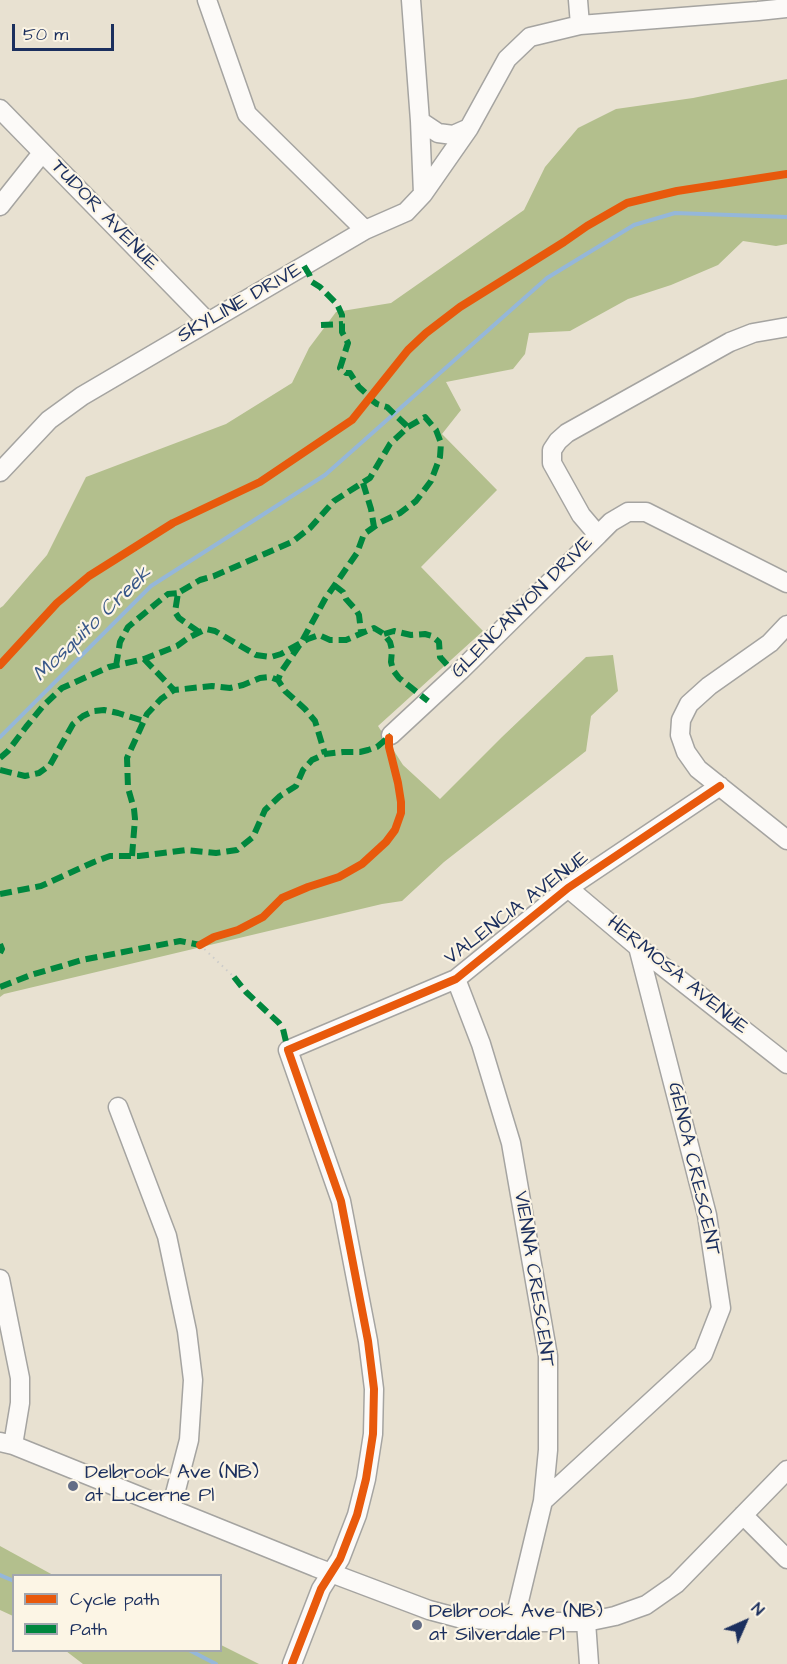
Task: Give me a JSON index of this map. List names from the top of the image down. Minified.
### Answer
{"streets":{"street":["TUDOR AVENUE","SKYLINE DRIVE","GLENCANYON DRIVE","VALENCIA AVENUE","HERMOSA AVENUE","GENOA CRESCENT","VIENNA CRESCENT"]},"crossings":[["TUDOR AVENUE","SKYLINE DRIVE"],["VALENCIA AVENUE","HERMOSA AVENUE"],["VALENCIA AVENUE","VIENNA CRESCENT"],["HERMOSA AVENUE","GENOA CRESCENT"],["GENOA CRESCENT","VIENNA CRESCENT"]],"water":["Mosquito Creek"],"places":["Delbrook Ave (NB) at Lucerne Pl","Delbrook Ave (NB) at Silverdale Pl"],"legend":["Cycle path","Path"],"scale_bar":"50 m","north":"top right"}
